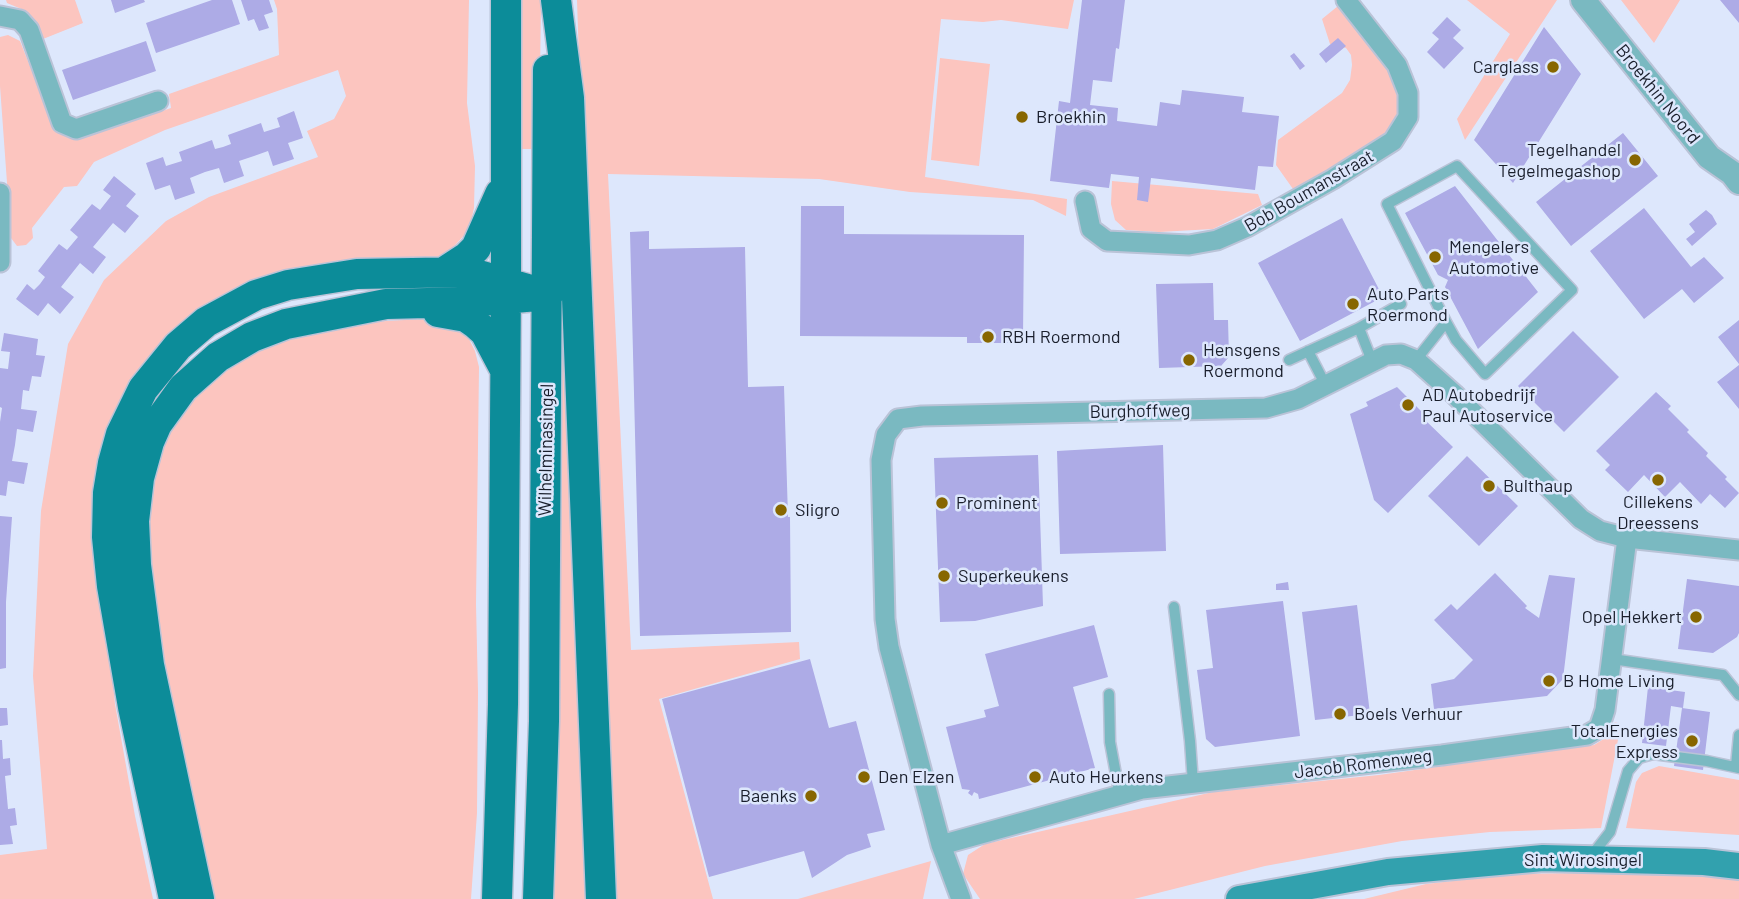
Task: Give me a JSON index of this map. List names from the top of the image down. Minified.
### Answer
{"streets":{"main road":["Wilhelminasingel","Sint Wirosingel"],"street":["Broekhin Noord","Bob Boumanstraat","Burghoffweg","Jacob Romenweg"]},"crossings":[["Burghoffweg","Jacob Romenweg"]],"places":["Carglass","Broekhin","Tegelhandel Tegelmegashop","Mengelers Automotive","Auto Parts Roermond","RBH Roermond","Hensgens Roermond","AD Autobedrijf Paul Autoservice","Cillekens Dreessens","Bulthaup","Prominent","Sligro","Superkeukens","Opel Hekkert","B Home Living","Boels Verhuur","TotalEnergies Express","Den Elzen","Auto Heurkens","Baenks"]}
